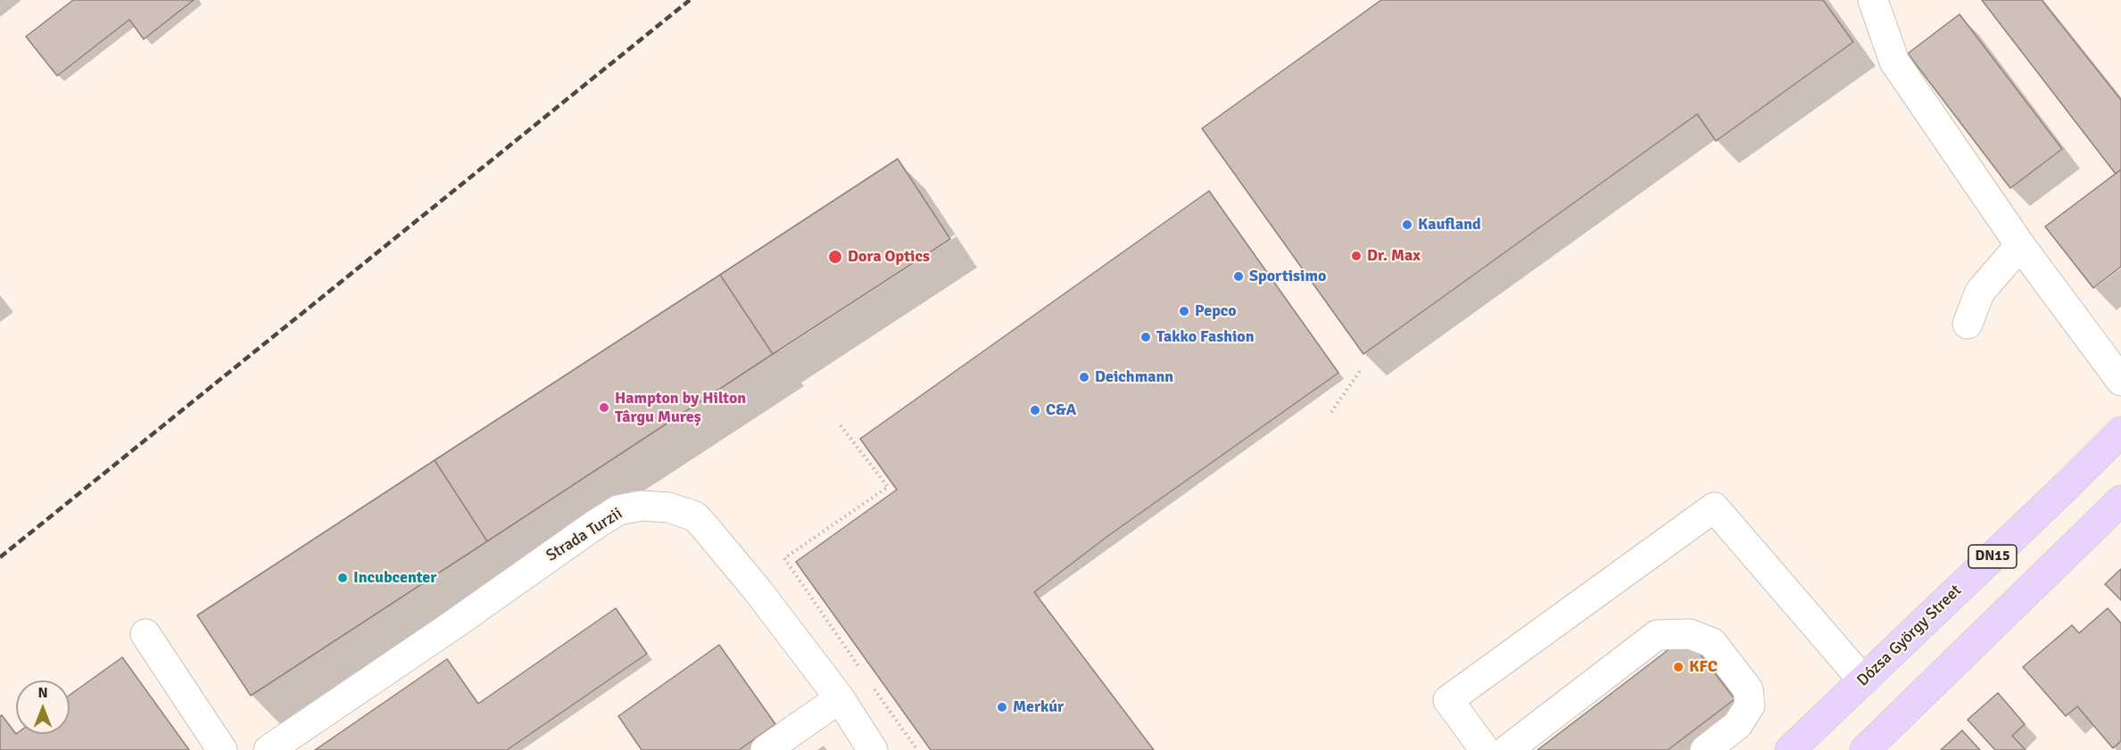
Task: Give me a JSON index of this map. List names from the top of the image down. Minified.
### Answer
{"streets":{"main road":["DN15","Dózsa György Street"],"street":["Strada Turzii"]},"places":["Kaufland","Dr. Max","Dora Optics","Sportisimo","Pepco","Takko Fashion","Deichmann","Hampton by Hilton Târgu Mureș","C&A","Incubcenter","KFC","Merkúr"],"north":"top"}
